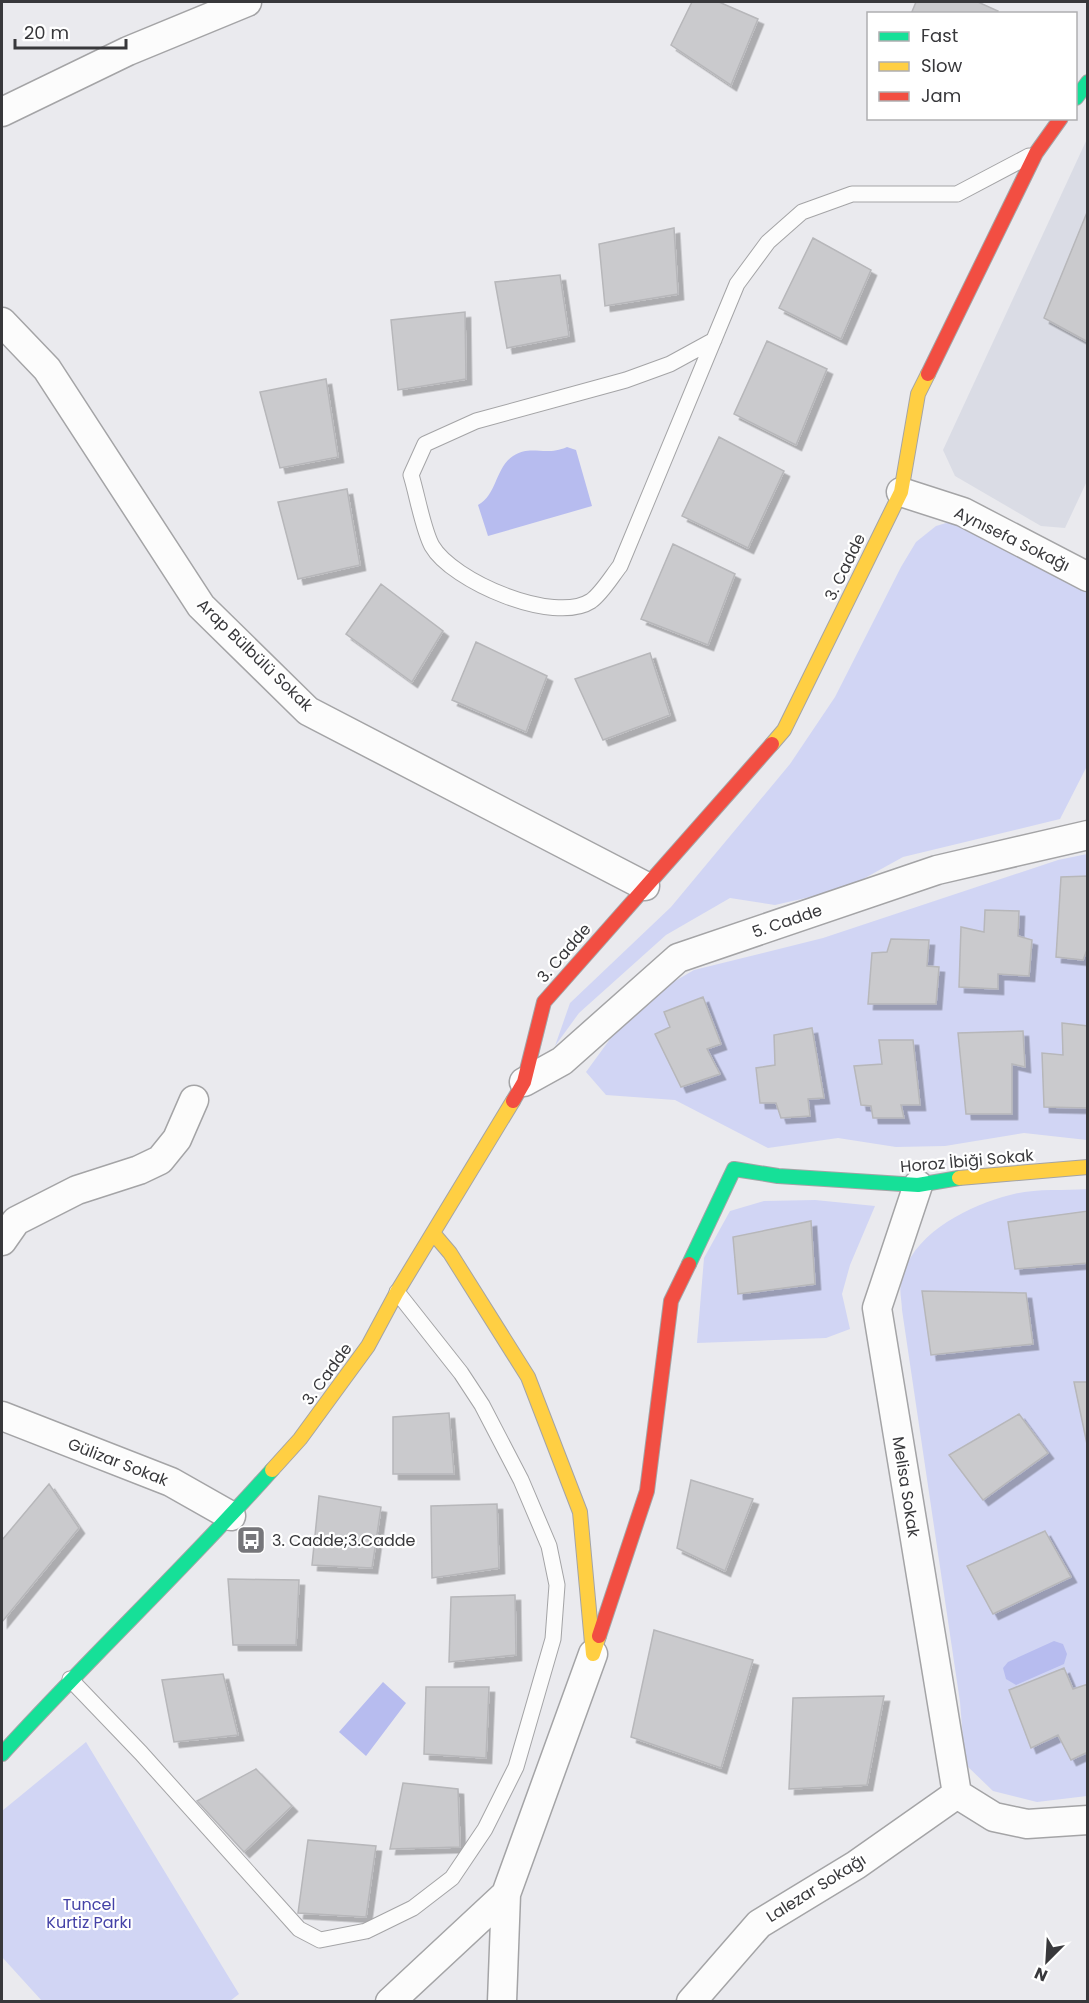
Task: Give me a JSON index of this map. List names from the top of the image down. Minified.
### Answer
{"streets":{"main road":["3. Cadde","Horoz İbiği Sokak"],"street":["Aynısefa Sokağı","Arap Bülbülü Sokak","5. Cadde","Gülizar Sokak","Melisa Sokak","Lalezar Sokağı"]},"crossings":[["Aynısefa Sokağı","3. Cadde"],["3. Cadde","Arap Bülbülü Sokak"],["3. Cadde","5. Cadde"],["3. Cadde","Gülizar Sokak"],["Horoz İbiği Sokak","Melisa Sokak"],["Melisa Sokak","Lalezar Sokağı"]],"parks":["Tuncel Kurtiz Parkı"],"places":{"bus stop":["3. Cadde;3.Cadde"]},"legend":["Fast","Slow","Jam"],"scale_bar":"20 m","north":"bottom left"}
